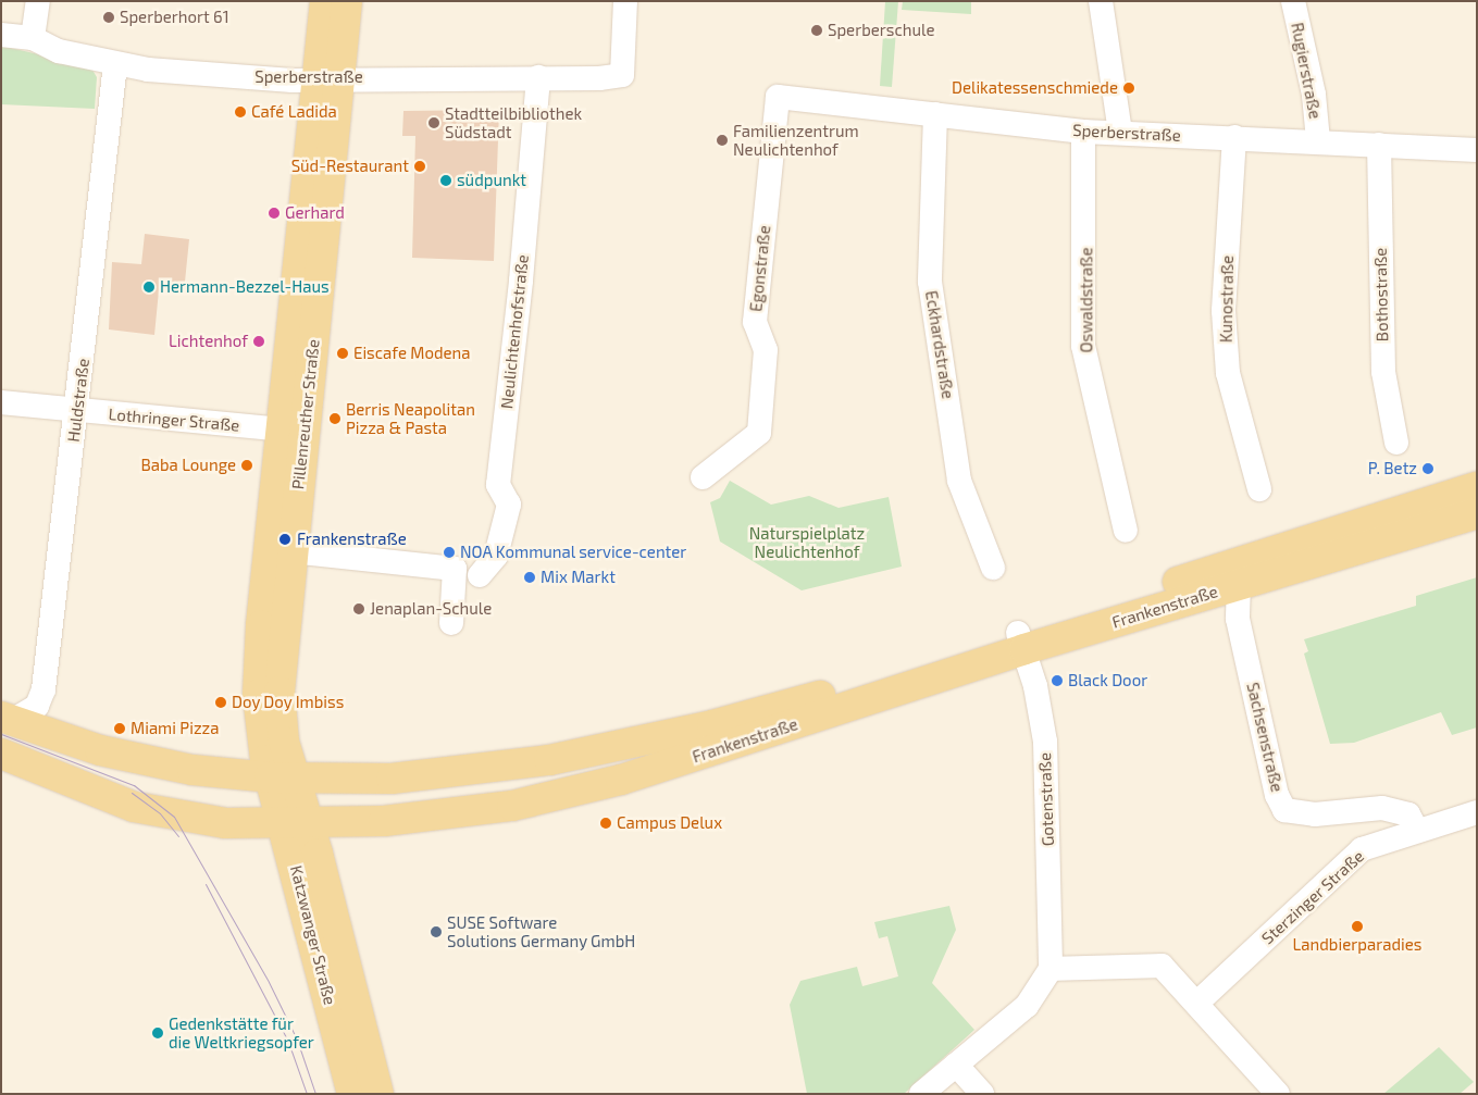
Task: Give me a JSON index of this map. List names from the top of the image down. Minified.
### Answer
{"streets":{"main road":["Pillenreuther Straße","Frankenstraße","Katzwanger Straße"],"street":["Rugierstraße","Sperberstraße","Egonstraße","Bothostraße","Kunostraße","Oswaldstraße","Neulichtenhofstraße","Eckhardstraße","Huldstraße","Lothringer Straße","Sachsenstraße","Gotenstraße","Sterzinger Straße"]},"crossings":[["Rugierstraße","Sperberstraße"],["Sperberstraße","Egonstraße"],["Sperberstraße","Bothostraße"],["Sperberstraße","Kunostraße"],["Sperberstraße","Oswaldstraße"],["Sperberstraße","Neulichtenhofstraße"],["Sperberstraße","Eckhardstraße"],["Sperberstraße","Huldstraße"],["Sperberstraße","Pillenreuther Straße"],["Huldstraße","Lothringer Straße"],["Huldstraße","Frankenstraße"],["Pillenreuther Straße","Lothringer Straße"],["Pillenreuther Straße","Frankenstraße"],["Pillenreuther Straße","Katzwanger Straße"],["Frankenstraße","Sachsenstraße"],["Frankenstraße","Gotenstraße"],["Frankenstraße","Katzwanger Straße"],["Sachsenstraße","Sterzinger Straße"]],"parks":["Naturspielplatz Neulichtenhof"],"places":["Sperberhort 61","Sperberschule","Delikatessenschmiede","Café Ladida","Stadtteilbibliothek Südstadt","Familienzentrum Neulichtenhof","Süd-Restaurant","südpunkt","Gerhard","Hermann-Bezzel-Haus","Lichtenhof","Eiscafe Modena","Berris Neapolitan Pizza & Pasta","Baba Lounge","P. Betz","Frankenstraße","NOA Kommunal service-center","Mix Markt","Jenaplan-Schule","Black Door","Doy Doy Imbiss","Miami Pizza","Campus Delux","Landbierparadies","SUSE Software Solutions Germany GmbH","Gedenkstätte für die Weltkriegsopfer"]}
